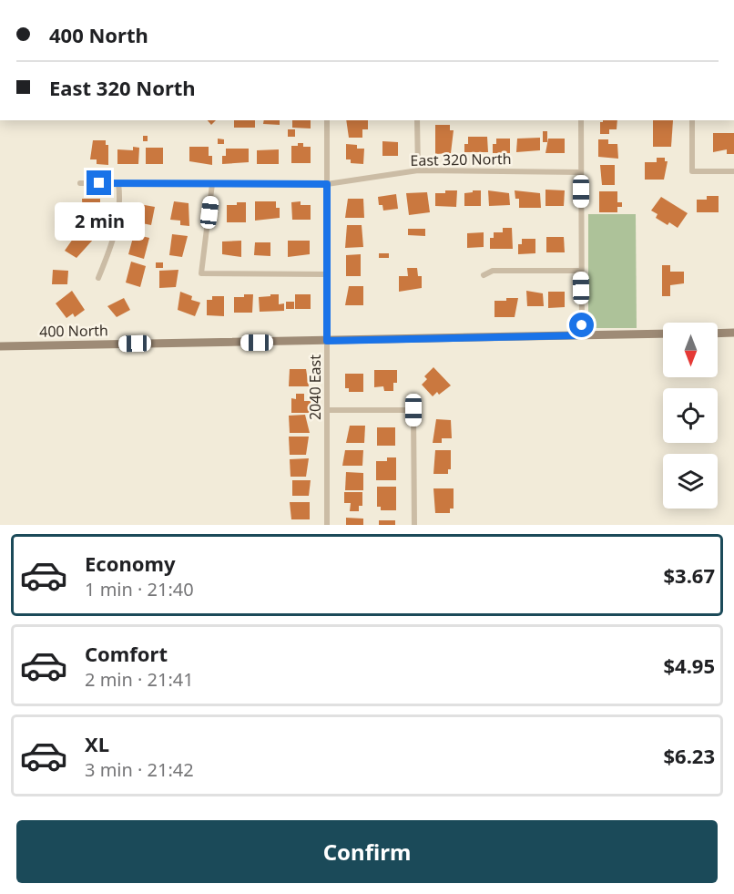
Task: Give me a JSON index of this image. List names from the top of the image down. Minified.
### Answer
{"streets":{"main road":["400 North"],"street":["East 320 North","2040 East"]},"crossings":[["East 320 North","2040 East"],["400 North","2040 East"]],"north":"bottom","page":{"banner":["400 North","East 320 North"],"bubble":"2 min","list":[{"name":"Economy","note":"1 min · 21:40","value":"$3.67"},{"name":"Comfort","note":"2 min · 21:41","value":"$4.95"},{"name":"XL","note":"3 min · 21:42","value":"$6.23"}],"buttons":"Confirm"}}
